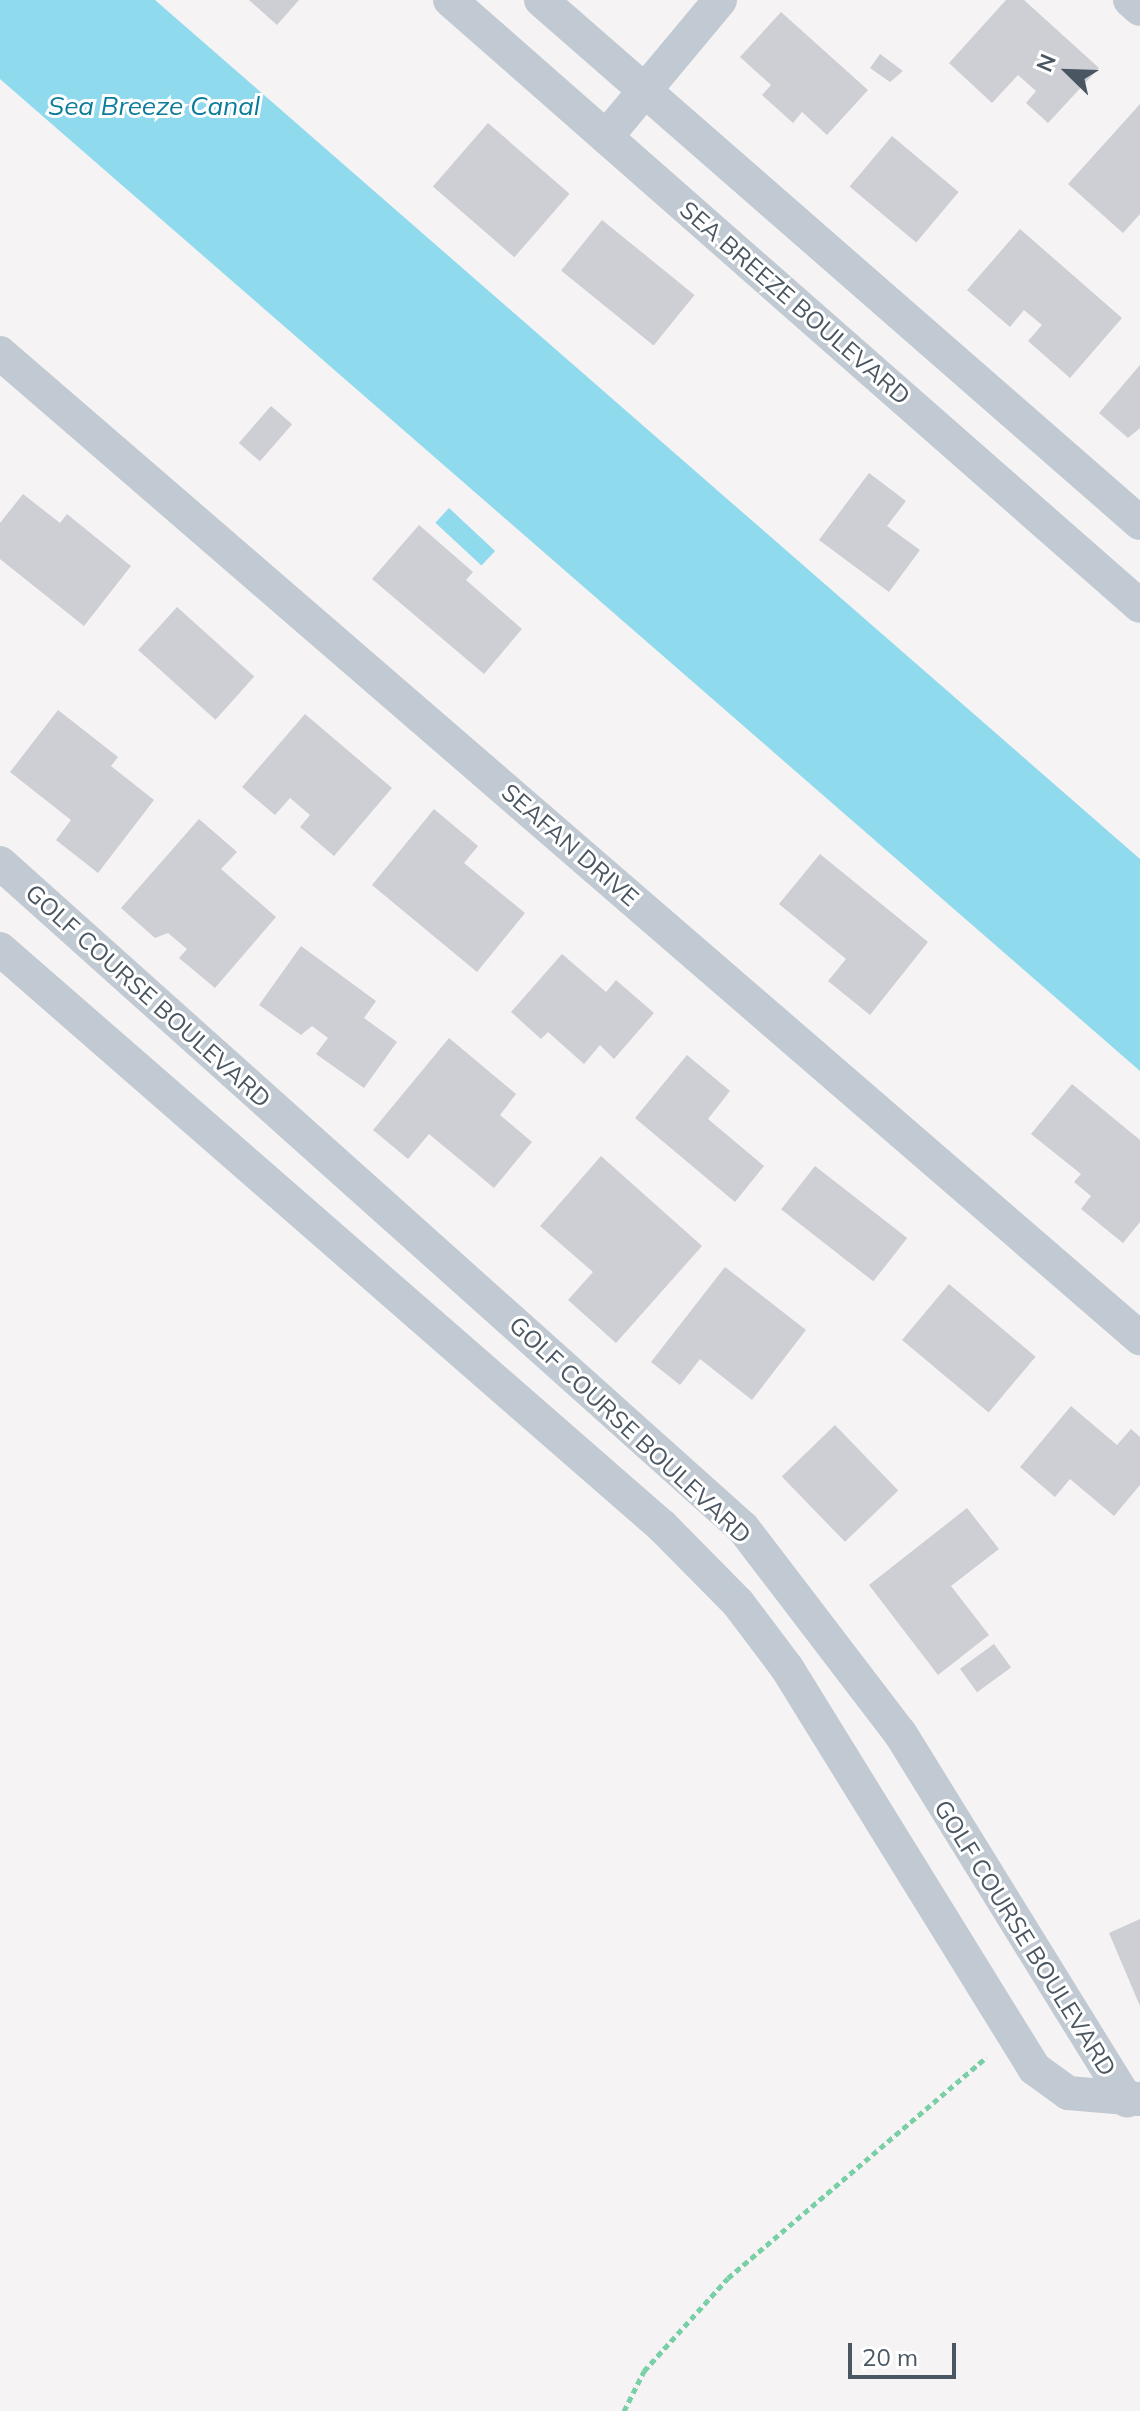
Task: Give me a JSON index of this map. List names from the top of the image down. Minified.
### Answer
{"streets":{"street":["SEA BREEZE BOULEVARD","SEAFAN DRIVE","GOLF COURSE BOULEVARD"]},"water":["Sea Breeze Canal"],"scale_bar":"20 m","north":"top left"}
